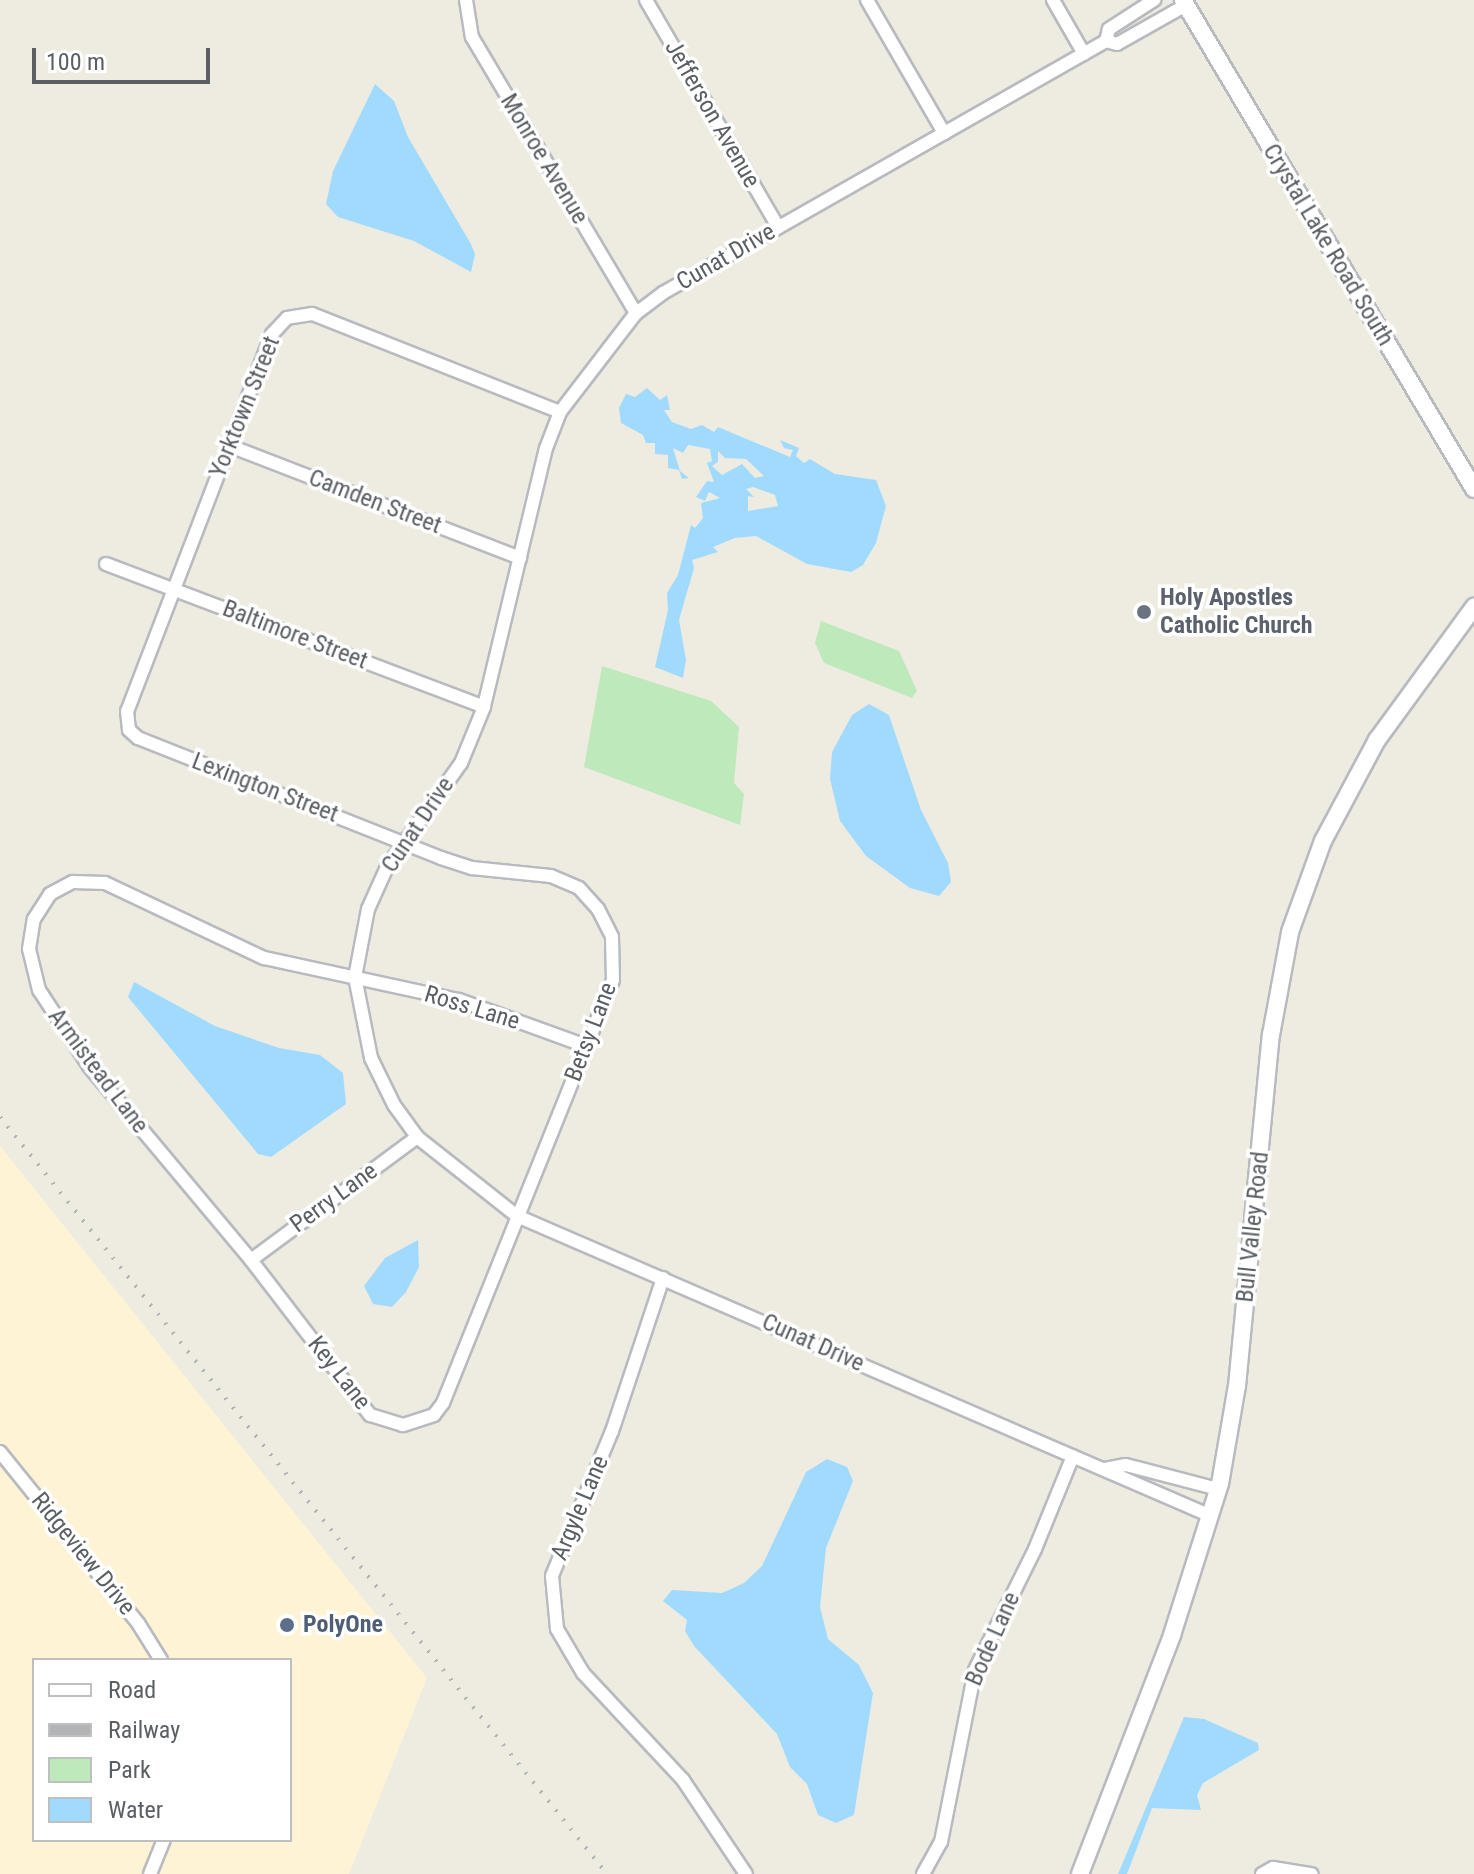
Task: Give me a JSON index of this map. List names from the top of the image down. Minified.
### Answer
{"streets":{"street":["Jefferson Avenue","Monroe Avenue","Crystal Lake Road South","Cunat Drive","Yorktown Street","Camden Street","Baltimore Street","Lexington Street","Ross Lane","Betsy Lane","Armistead Lane","Perry Lane","Bull Valley Road","Key Lane","Argyle Lane","Ridgeview Drive","Bode Lane"]},"crossings":[["Jefferson Avenue","Cunat Drive"],["Monroe Avenue","Cunat Drive"],["Crystal Lake Road South","Cunat Drive"],["Cunat Drive","Yorktown Street"],["Cunat Drive","Camden Street"],["Cunat Drive","Baltimore Street"],["Cunat Drive","Lexington Street"],["Cunat Drive","Ross Lane"],["Cunat Drive","Betsy Lane"],["Cunat Drive","Armistead Lane"],["Cunat Drive","Perry Lane"],["Cunat Drive","Bull Valley Road"],["Cunat Drive","Key Lane"],["Cunat Drive","Argyle Lane"],["Cunat Drive","Bode Lane"],["Yorktown Street","Camden Street"],["Yorktown Street","Baltimore Street"],["Yorktown Street","Lexington Street"],["Lexington Street","Betsy Lane"],["Ross Lane","Betsy Lane"],["Ross Lane","Armistead Lane"],["Betsy Lane","Key Lane"],["Armistead Lane","Perry Lane"],["Armistead Lane","Key Lane"],["Perry Lane","Key Lane"]],"places":["Holy Apostles Catholic Church","PolyOne"],"legend":["Road","Railway","Park","Water"],"scale_bar":"100 m"}
